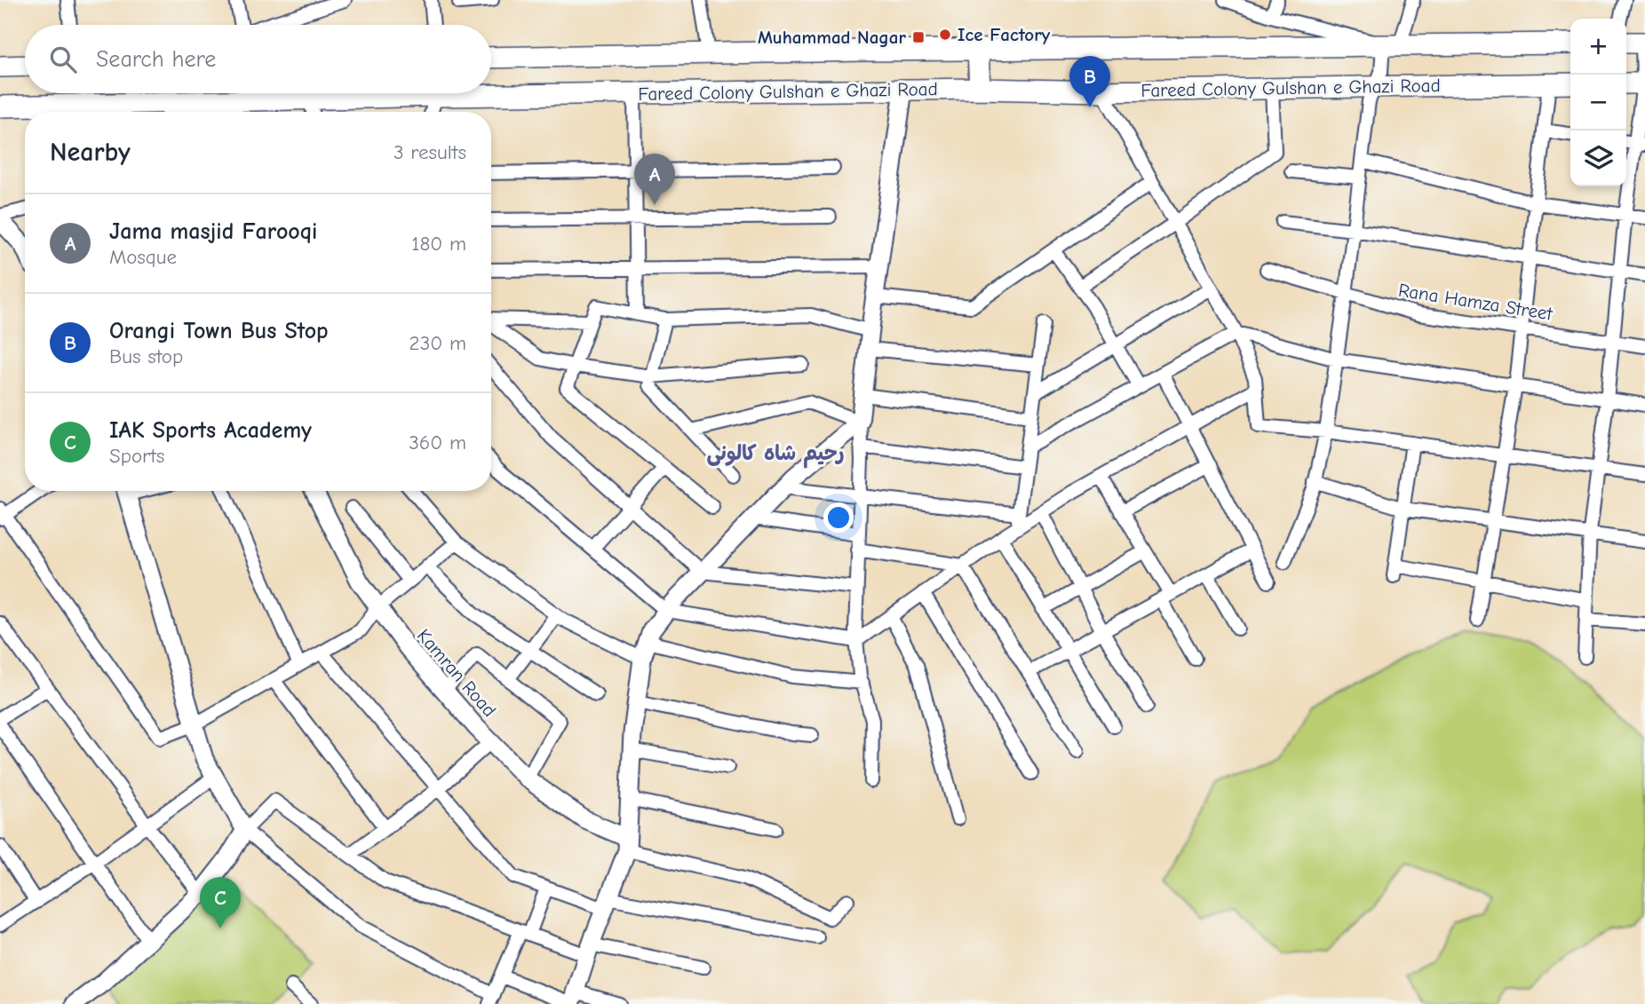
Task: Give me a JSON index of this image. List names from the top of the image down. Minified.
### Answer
{"streets":{"main road":["Fareed Colony Gulshan e Ghazi Road"],"street":["Rana Hamza Street","Kamran Road"]},"districts":["رحیم شاہ کالونی"],"places":{"other":["Ice Factory"],"transit":["Muhammad Nagar"]},"page":{"map_buttons":["+","−"],"search":"Search here","pins":["B","A","C"],"heading":["Nearby","3 results"],"list":[{"mark":"A","name":"Jama masjid Farooqi","note":"Mosque","value":"180 m"},{"mark":"B","name":"Orangi Town Bus Stop","note":"Bus stop","value":"230 m"},{"mark":"C","name":"IAK Sports Academy","note":"Sports","value":"360 m"}]}}
